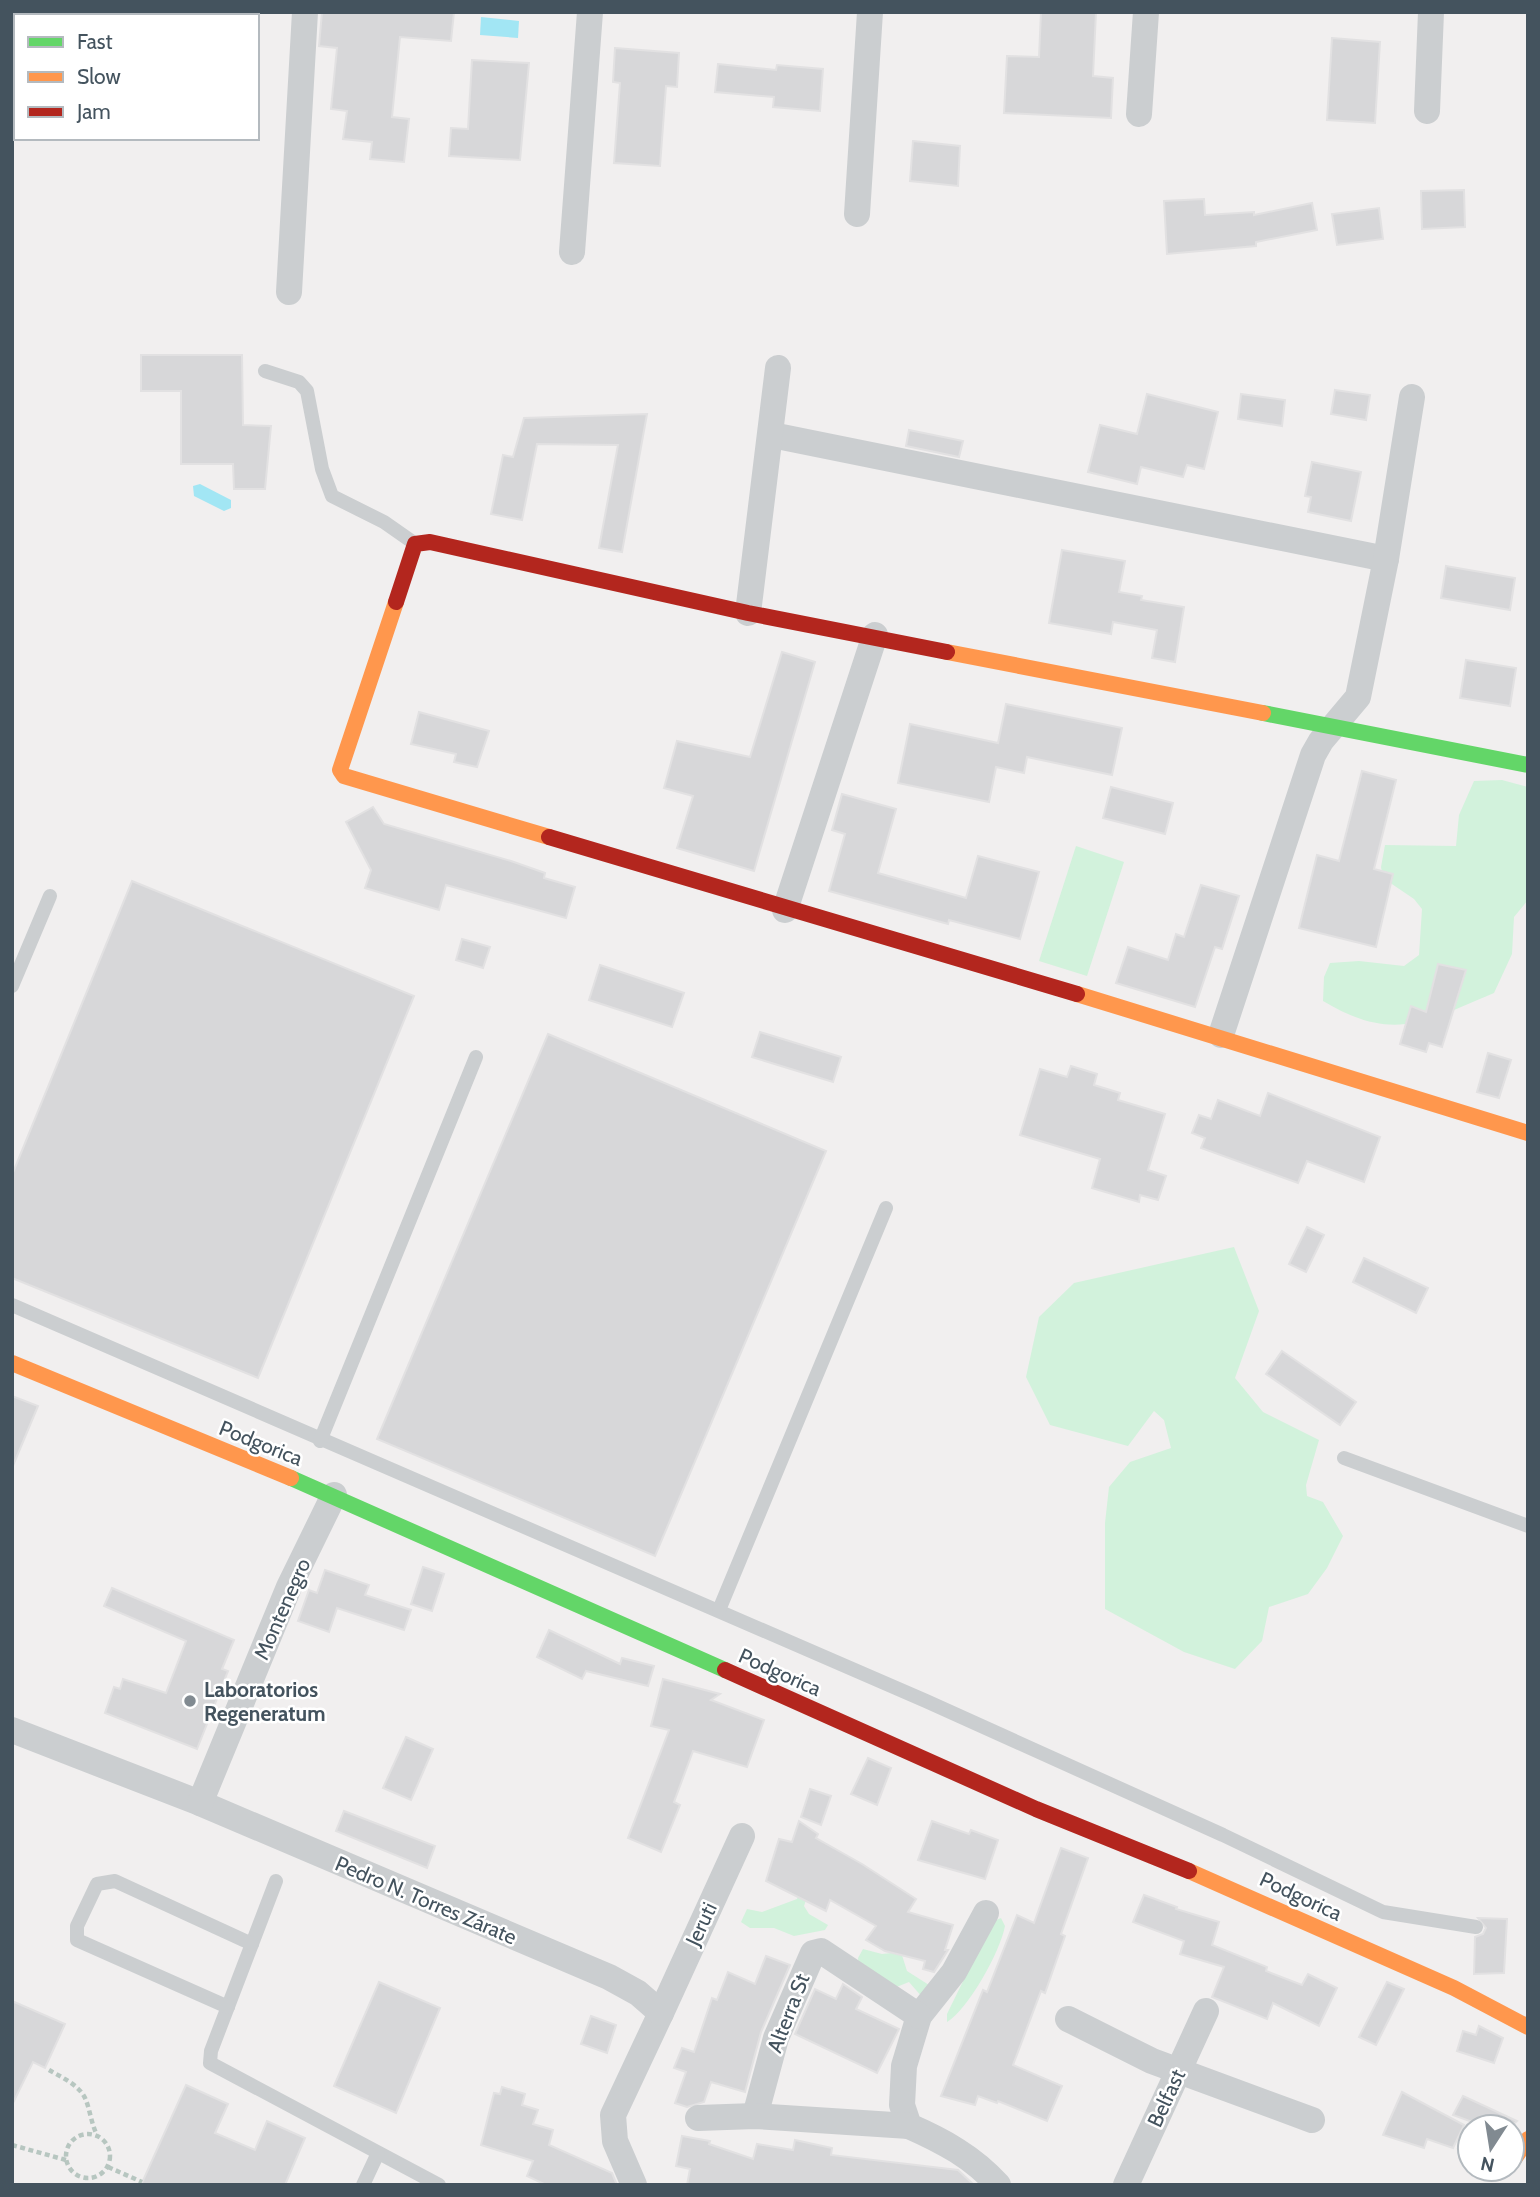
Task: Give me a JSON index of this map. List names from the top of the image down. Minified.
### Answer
{"streets":{"street":["Podgorica","Montenegro","Pedro N. Torres Zárate","Jeruti","Alterra St","Belfast"]},"crossings":[["Podgorica","Montenegro"],["Montenegro","Pedro N. Torres Zárate"],["Pedro N. Torres Zárate","Jeruti"]],"places":["Laboratorios Regeneratum"],"legend":["Fast","Slow","Jam"],"north":"bottom"}
